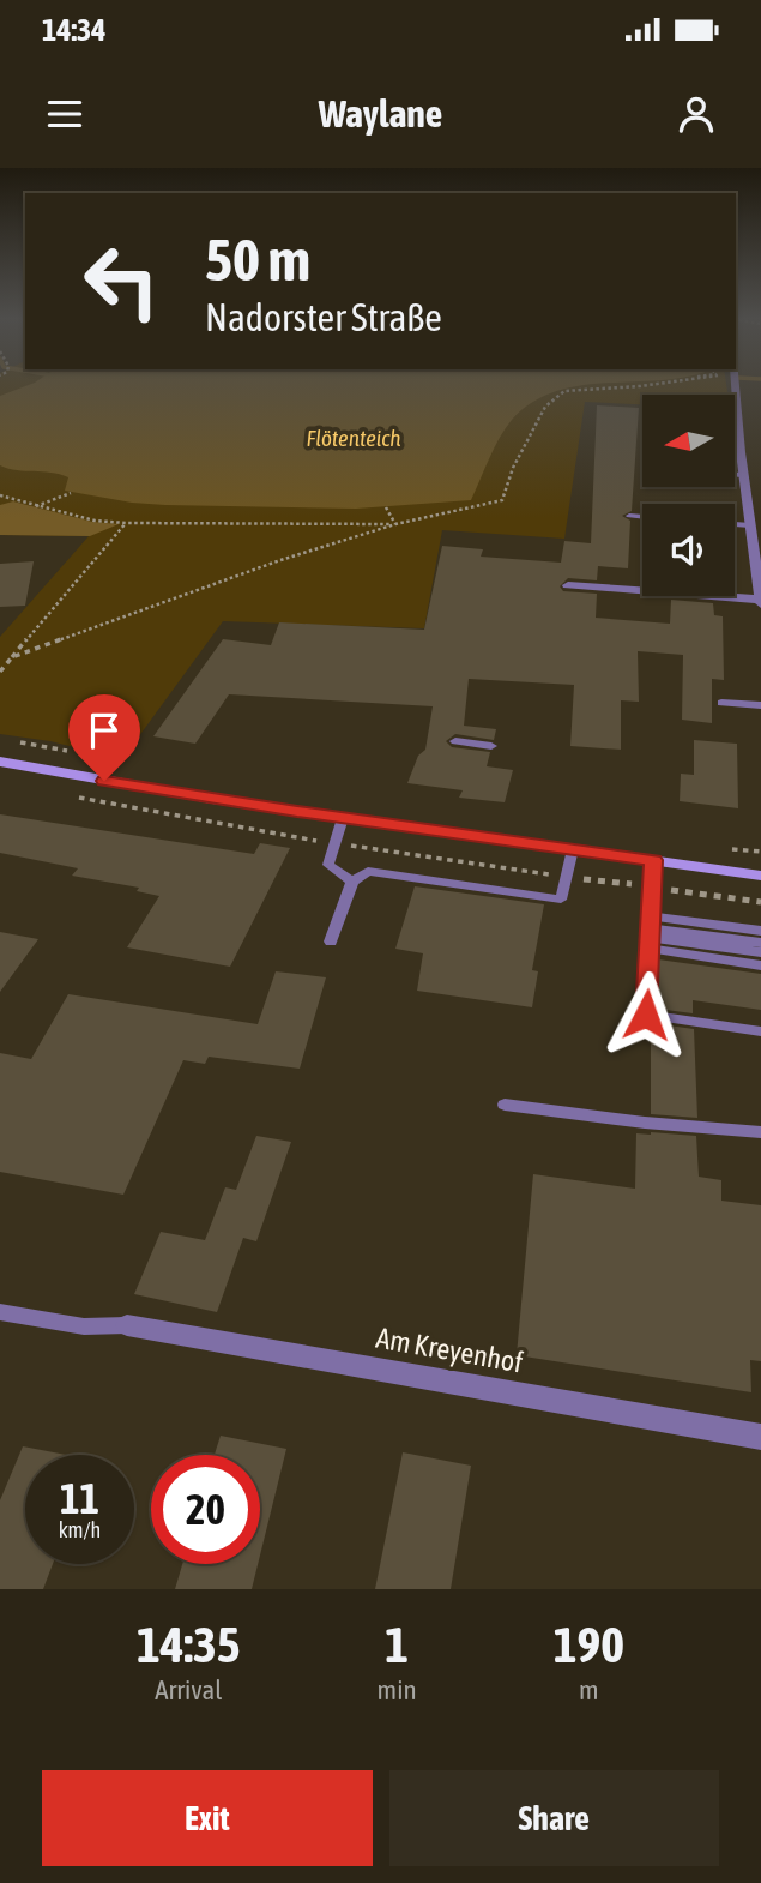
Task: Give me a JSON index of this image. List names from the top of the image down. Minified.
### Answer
{"streets":{"street":["Am Kreyenhof"]},"water":["Flötenteich"],"north":"left","page":{"status":"14:34","header":"Waylane","turn":["50 m","Nadorster Straße"],"speed":"11 km/h","limit":"20","eta":["14:35","Arrival","1","min","190","m"],"buttons":["Exit","Share"]}}
